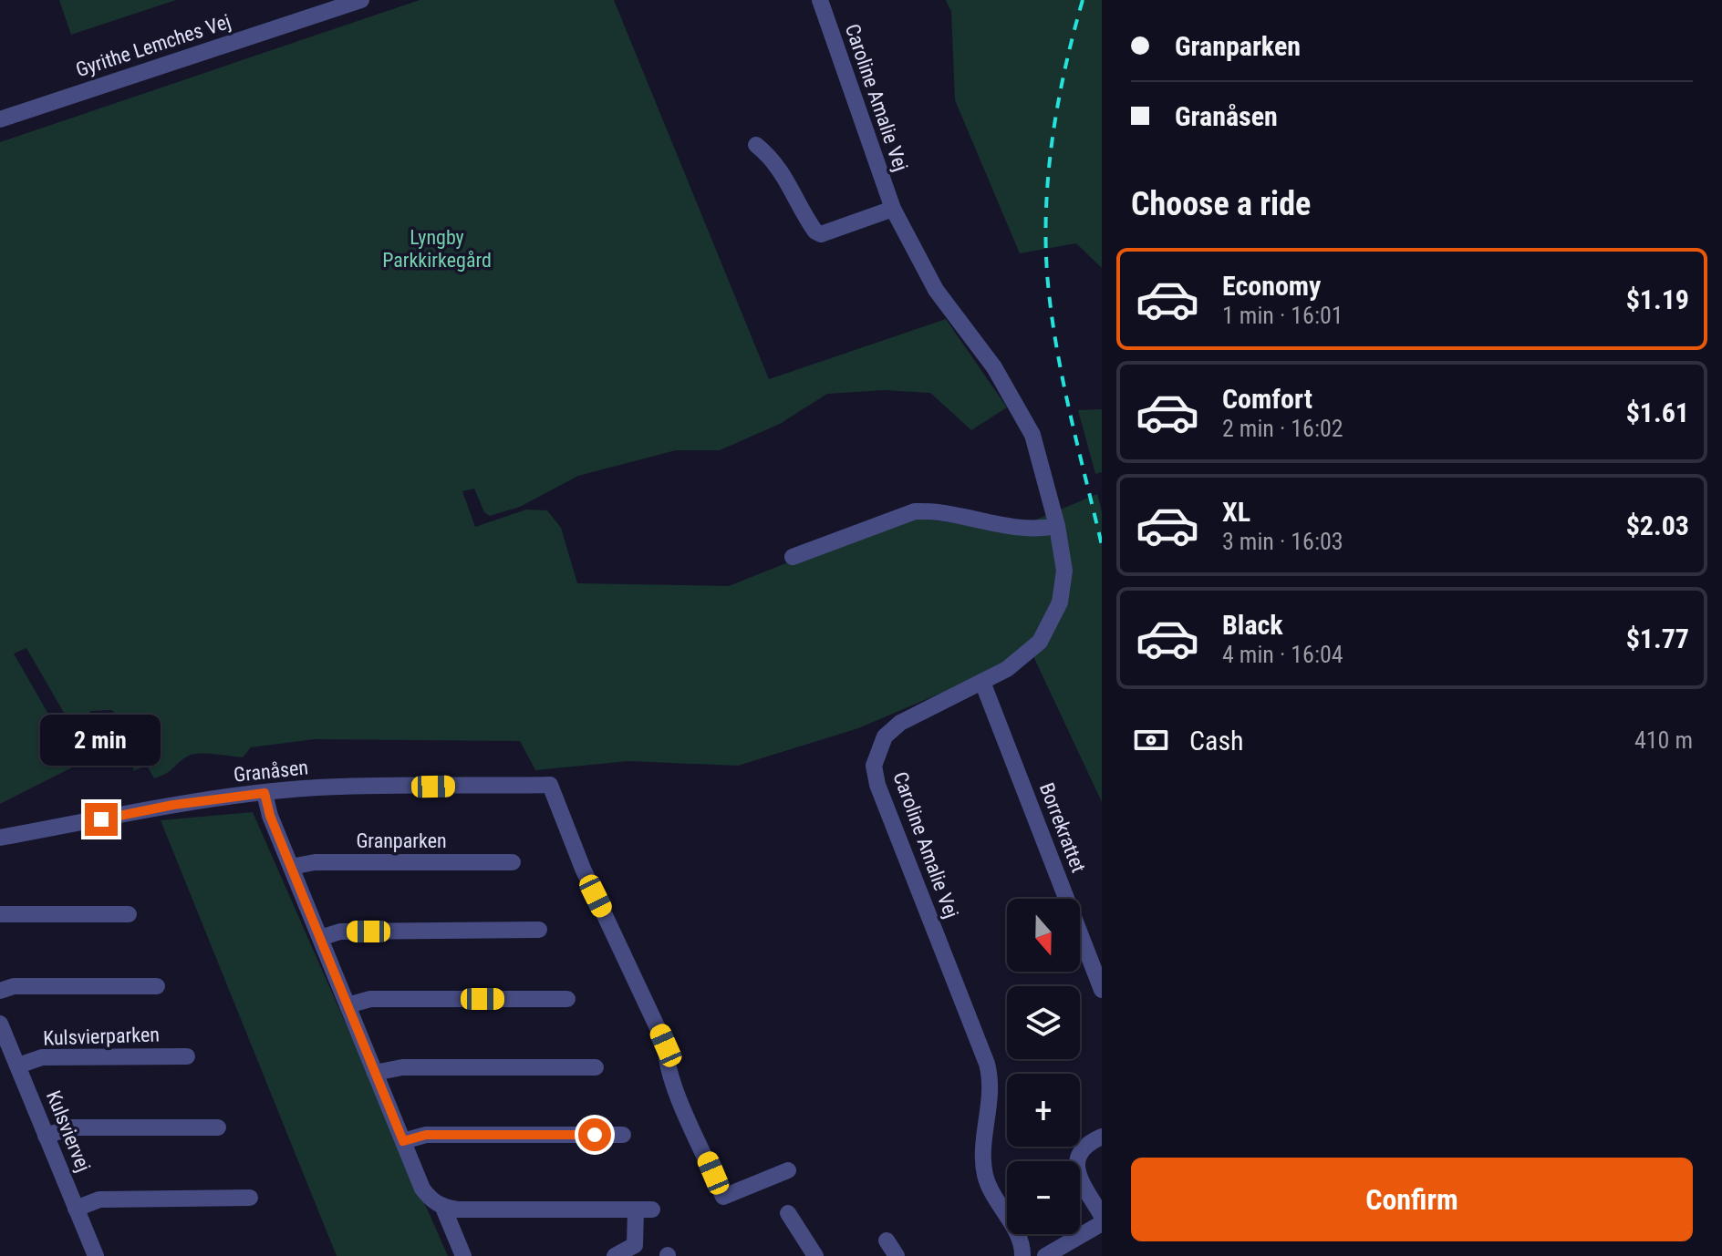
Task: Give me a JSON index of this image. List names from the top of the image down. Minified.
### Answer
{"streets":{"street":["Gyrithe Lemches Vej","Caroline Amalie Vej","Granåsen","Borrekrattet","Granparken","Kulsvierparken","Kulsviervej"]},"crossings":[["Caroline Amalie Vej","Borrekrattet"],["Kulsvierparken","Kulsviervej"]],"parks":["Lyngby Parkkirkegård"],"north":"bottom","page":{"banner":["Granparken","Granåsen"],"heading":"Choose a ride","list":[{"name":"Economy","note":"1 min · 16:01","value":"$1.19"},{"name":"Comfort","note":"2 min · 16:02","value":"$1.61"},{"name":"XL","note":"3 min · 16:03","value":"$2.03"},{"name":"Black","note":"4 min · 16:04","value":"$1.77"}],"pay":["Cash","410 m"],"bubble":"2 min","map_buttons":["+","−"],"buttons":"Confirm"}}
